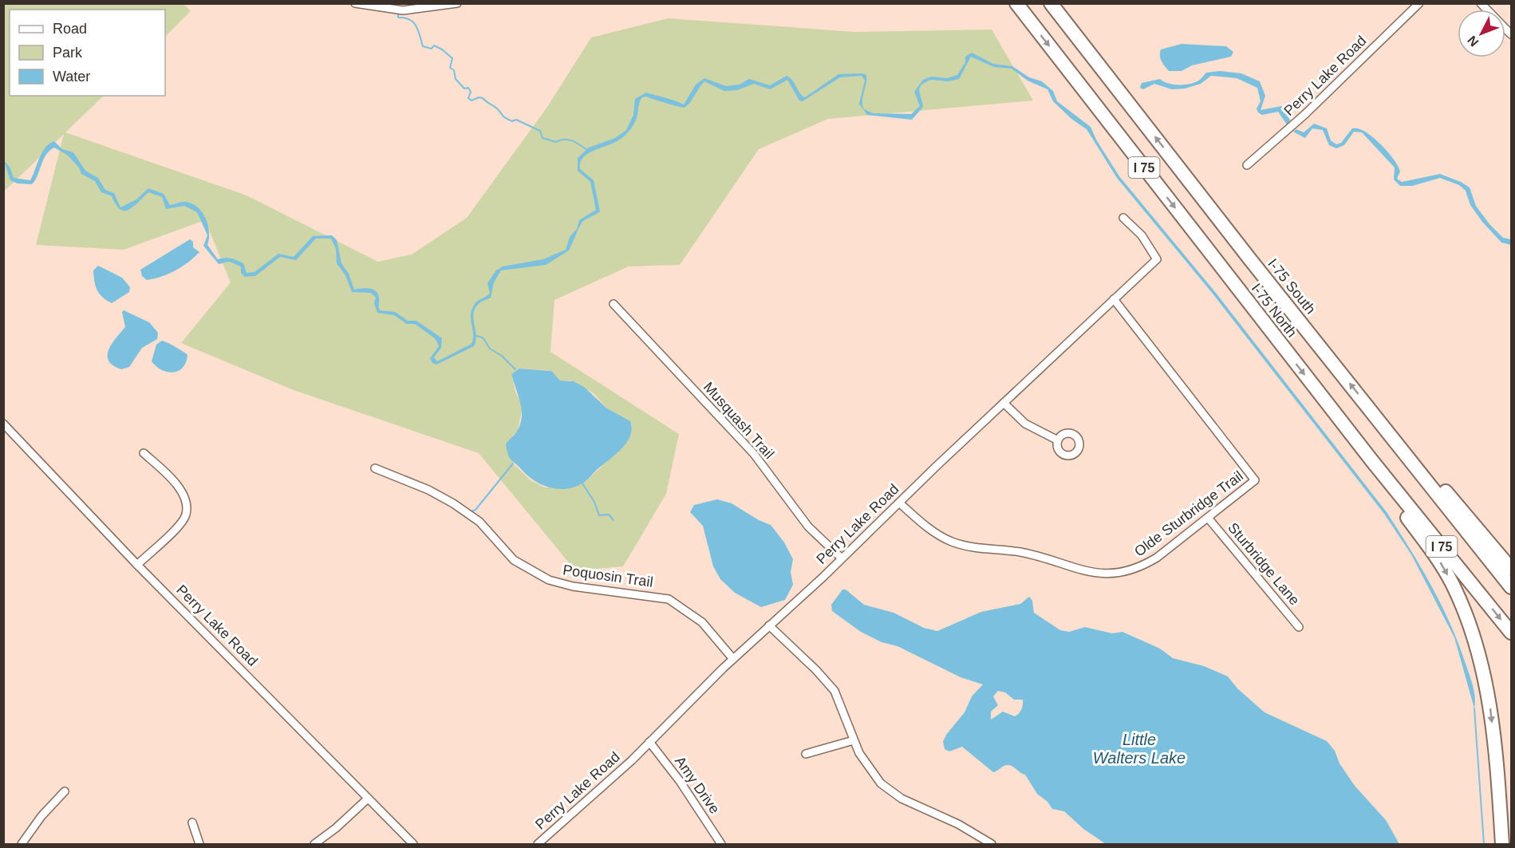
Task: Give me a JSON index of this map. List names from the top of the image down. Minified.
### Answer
{"streets":{"highway":["I 75","I-75 South","I-75 North"],"street":["Perry Lake Road","Musquash Trail","Olde Sturbridge Trail","Sturbridge Lane","Poquosin Trail","Amy Drive"]},"crossings":[["Perry Lake Road","Musquash Trail"],["Perry Lake Road","Olde Sturbridge Trail"],["Perry Lake Road","Poquosin Trail"],["Perry Lake Road","Amy Drive"],["Olde Sturbridge Trail","Sturbridge Lane"]],"one_way":["I-75 South"],"water":["Little Walters Lake"],"legend":["Road","Park","Water"],"north":"bottom left"}
